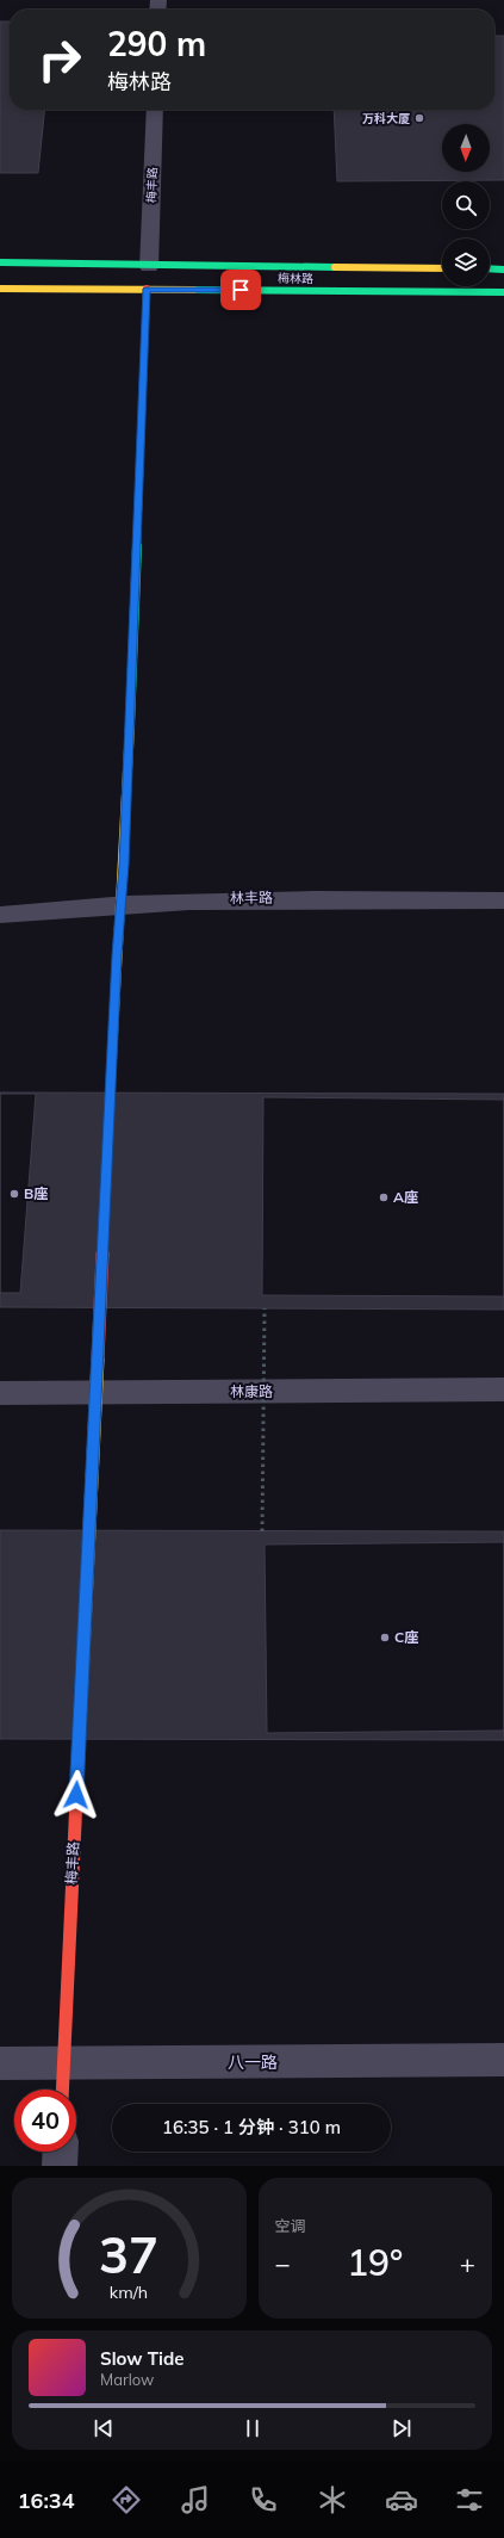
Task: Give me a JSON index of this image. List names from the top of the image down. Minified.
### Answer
{"streets":{"street":["梅丰路","梅林路","林丰路","林康路","八一路"]},"crossings":[["梅丰路","梅林路"],["梅丰路","林丰路"],["梅丰路","林康路"],["梅丰路","八一路"]],"places":["万科大厦","B座","A座","C座"],"north":"bottom","page":{"turn":["290 m","梅林路"],"limit":"40","trip":"16:35 · 1 分钟 · 310 m","tile":"空调","heat":["−","19°","+"],"song":["Slow Tide","Marlow"],"tabs":"16:34","gauge":["37","km/h"]}}
